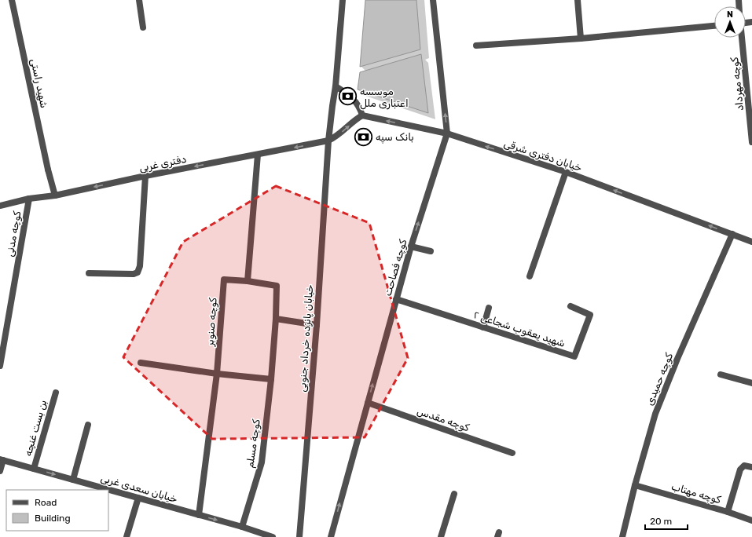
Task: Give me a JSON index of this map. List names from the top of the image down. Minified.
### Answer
{"streets":{"street":["شهید راستی","کوچه مهرداد","خیابان دفتری شرقی","دفتری غربی","کوچه مدنی","کوچه فصاحت","کوچه صنوبر","شهید یعقوب شجاعی ۲","خیابان پانزده خرداد جنوبی","کوچه حمیدی","کوچه مقدس","بن بست غنچه","کوچه مسلم","خیابان سعدی غربی","کوچه مهتاب"]},"crossings":[["شهید راستی","دفتری غربی"],["خیابان دفتری شرقی","کوچه فصاحت"],["خیابان دفتری شرقی","کوچه حمیدی"],["دفتری غربی","کوچه مدنی"],["دفتری غربی","خیابان پانزده خرداد جنوبی"],["کوچه فصاحت","شهید یعقوب شجاعی ۲"],["کوچه فصاحت","کوچه مقدس"],["کوچه صنوبر","کوچه مسلم"],["کوچه صنوبر","خیابان سعدی غربی"],["کوچه حمیدی","کوچه مهتاب"],["بن بست غنچه","خیابان سعدی غربی"],["کوچه مسلم","خیابان سعدی غربی"]],"one_way":["خیابان دفتری شرقی","دفتری غربی","کوچه فصاحت"],"places":{"bank":["موسسه اعتباری ملل","بانک سپه"]},"legend":["Road","Building"],"scale_bar":"20 m","north":"top"}
